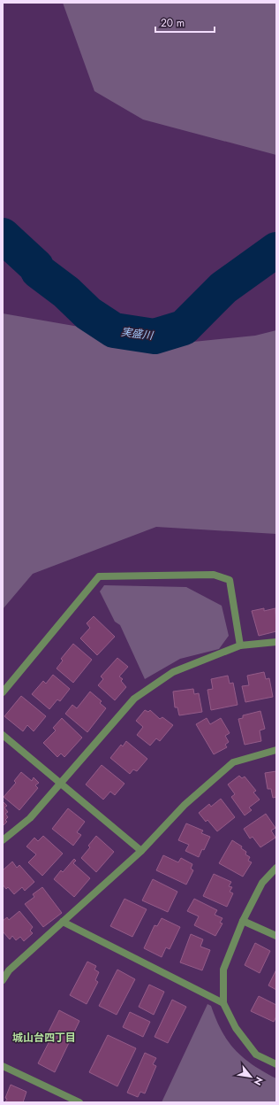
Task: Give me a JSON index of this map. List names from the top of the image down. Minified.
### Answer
{"districts":["城山台四丁目"],"water":["実盛川"],"scale_bar":"20 m","north":"bottom right"}
